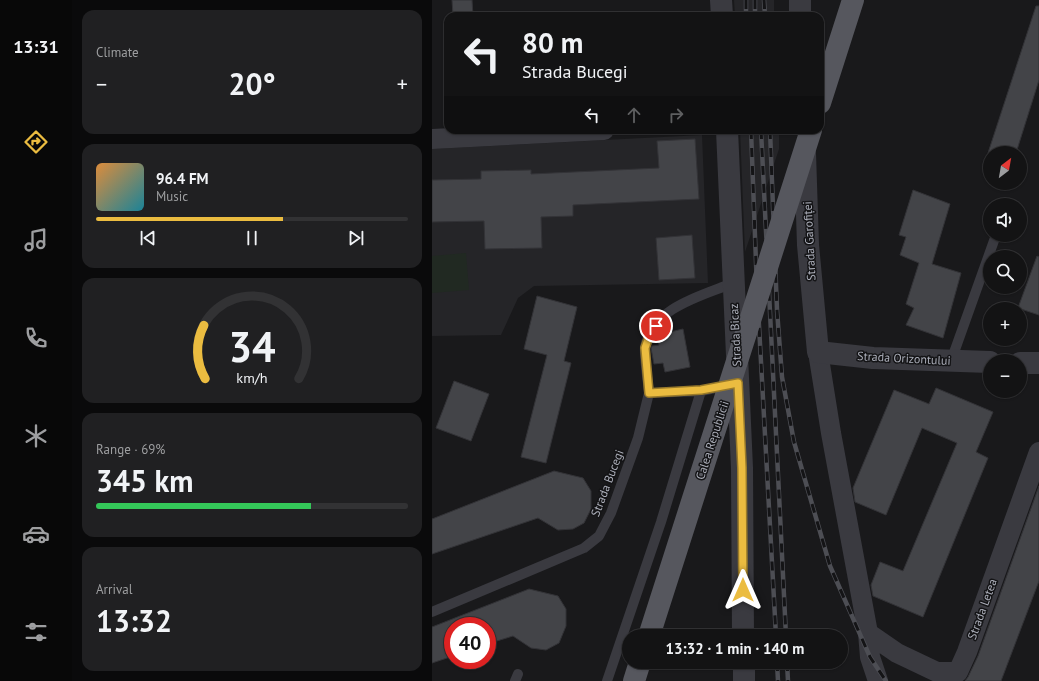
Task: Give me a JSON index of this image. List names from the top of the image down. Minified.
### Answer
{"streets":{"main road":["Calea Republicii"],"street":["Strada Garofiței","Strada Bicaz","Strada Orizontului","Strada Letea"],"lane":["Strada Bucegi"]},"crossings":[["Strada Garofiței","Strada Orizontului"],["Strada Bicaz","Strada Bucegi"]],"north":"top right","page":{"tabs":"13:31","tile":["Climate",["Range · 69%","345 km"],["Arrival","13:32"]],"turn":["80 m","Strada Bucegi"],"heat":["−","20°","+"],"map_buttons":["+","−"],"song":["96.4 FM","Music"],"limit":"40","trip":"13:32 · 1 min · 140 m","gauge":["34","km/h"]}}
